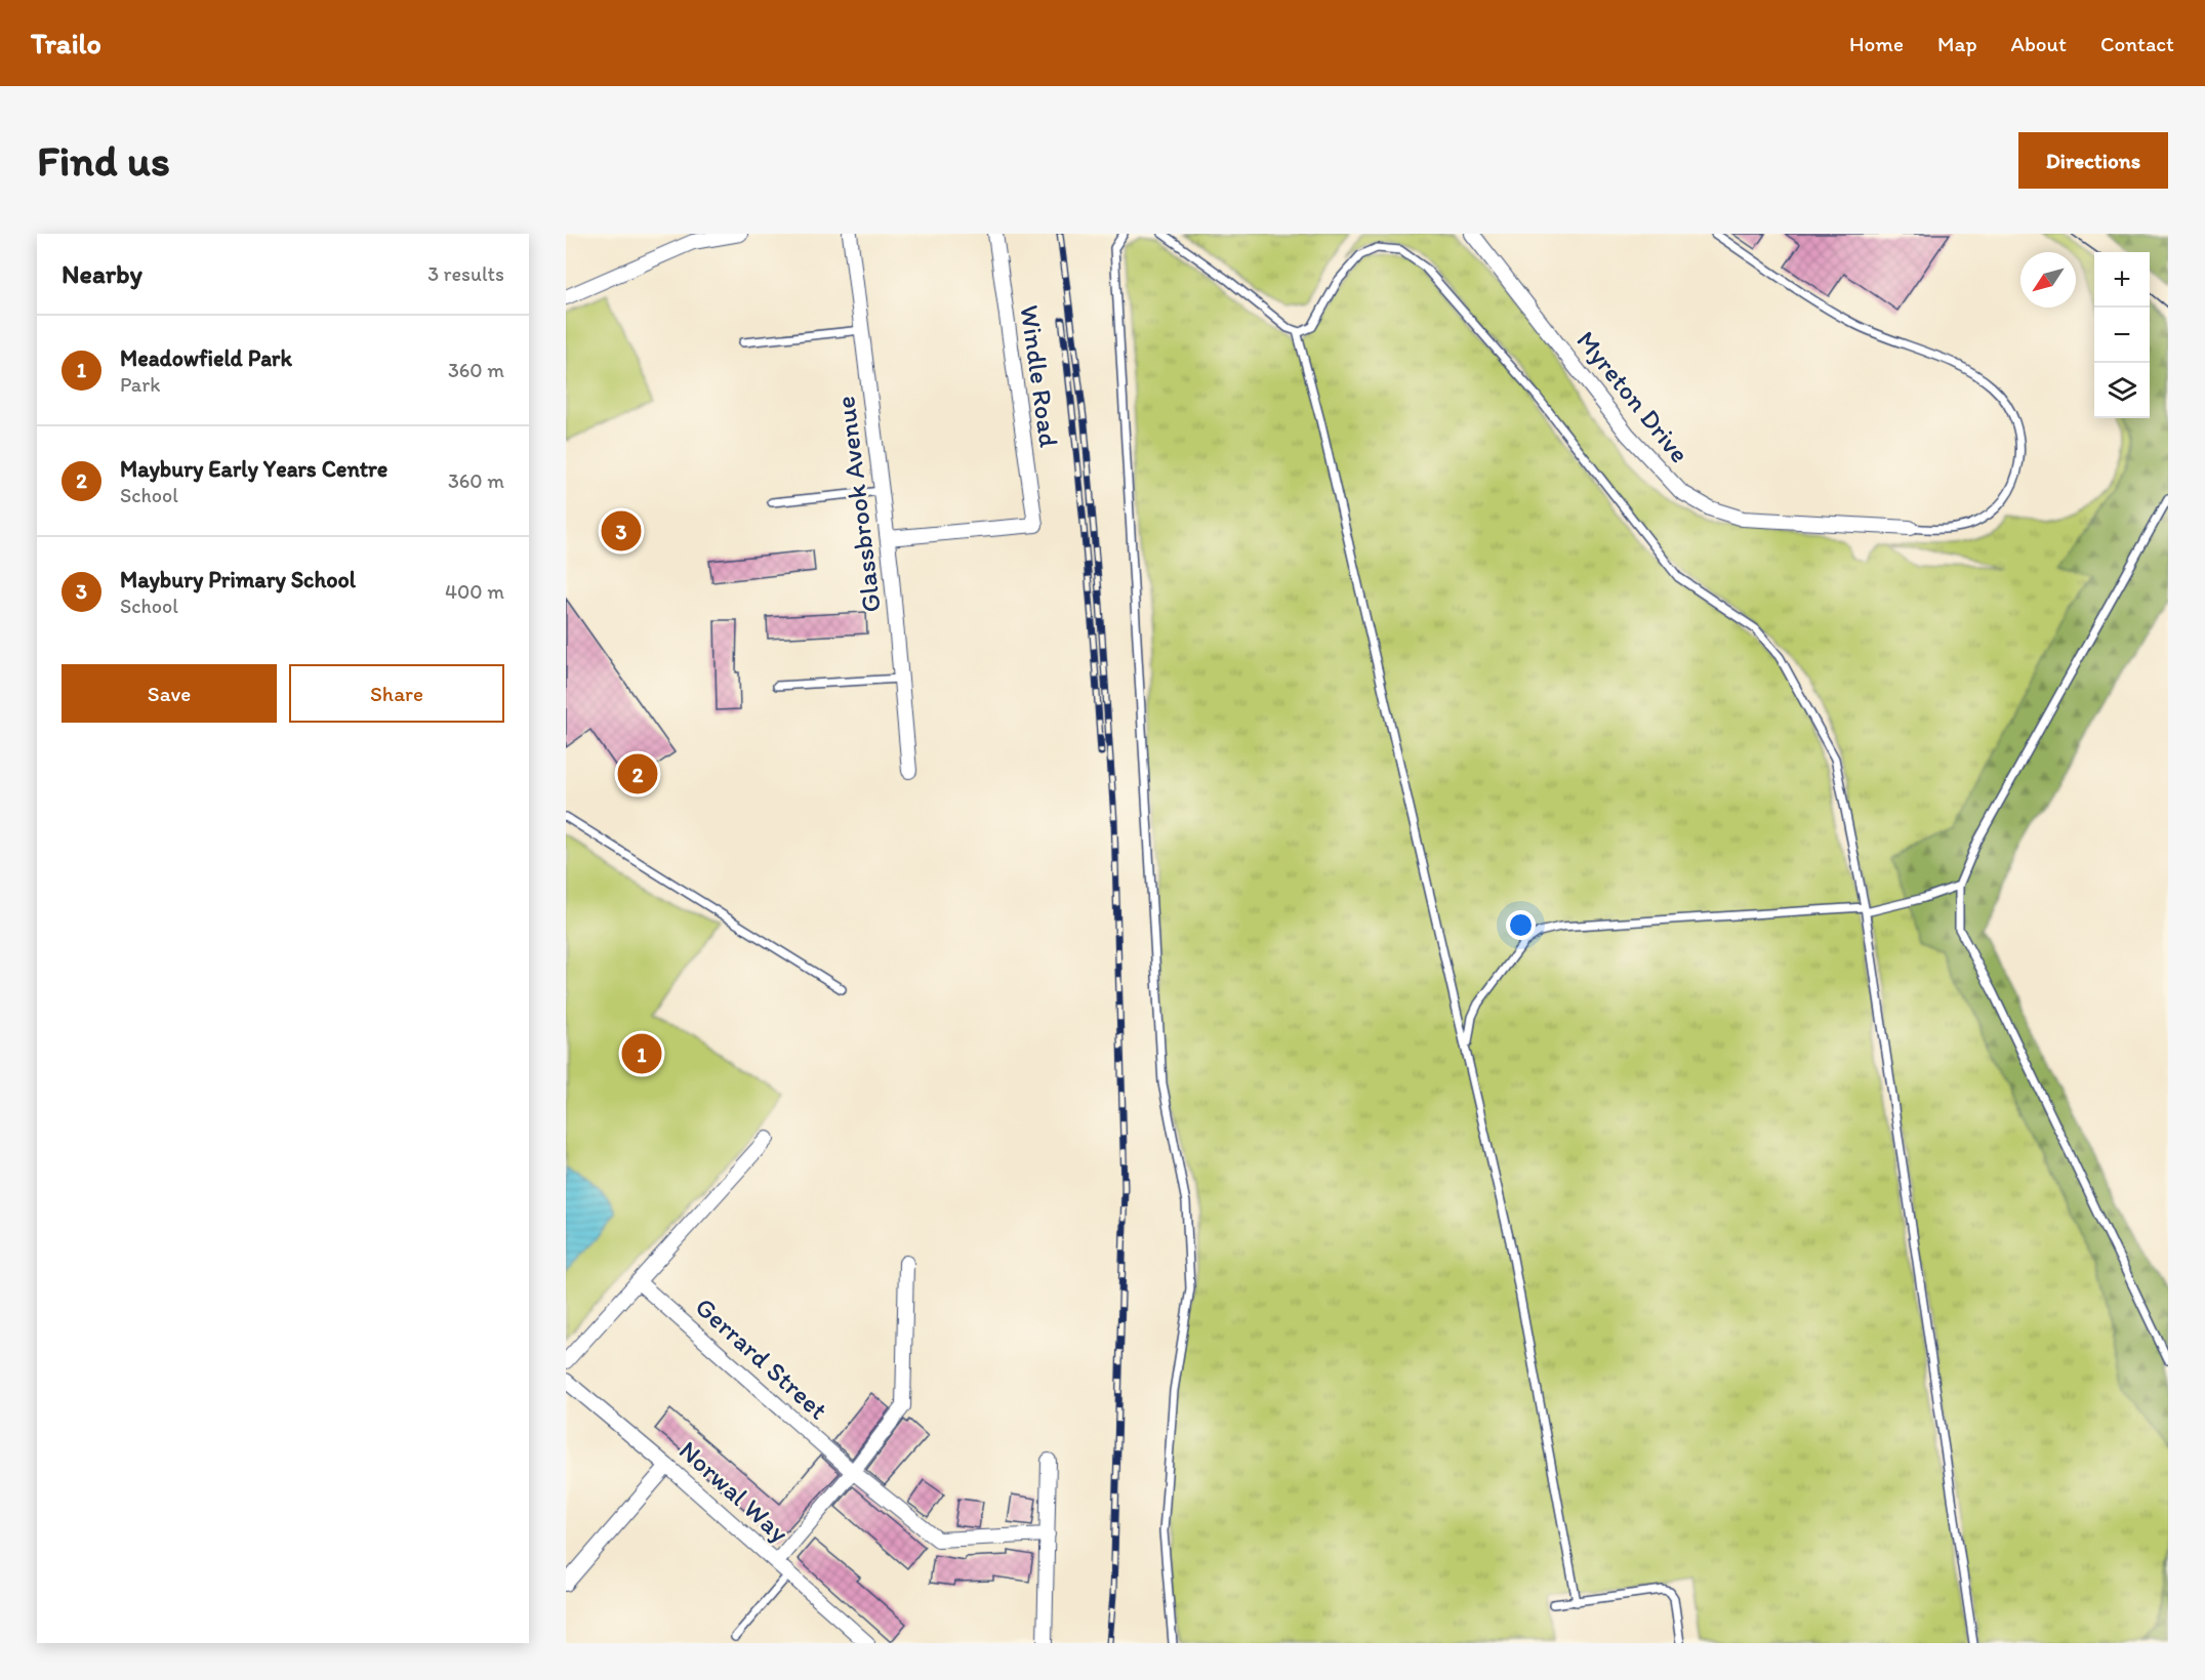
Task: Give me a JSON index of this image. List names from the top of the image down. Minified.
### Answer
{"streets":{"street":["Windle Road","Myreton Drive","Glassbrook Avenue","Gerrard Street","Norwal Way"]},"crossings":[["Windle Road","Glassbrook Avenue"]],"north":"bottom left","page":{"header":"Trailo","nav":["Home","Map","About","Contact"],"buttons":["Directions",["Save","Share"]],"title":"Find us","heading":["Nearby","3 results"],"map_buttons":["+","−"],"list":[{"mark":"1","name":"Meadowfield Park","note":"Park","value":"360 m"},{"mark":"2","name":"Maybury Early Years Centre","note":"School","value":"360 m"},{"mark":"3","name":"Maybury Primary School","note":"School","value":"400 m"}],"pins":["3","2","1"]}}
